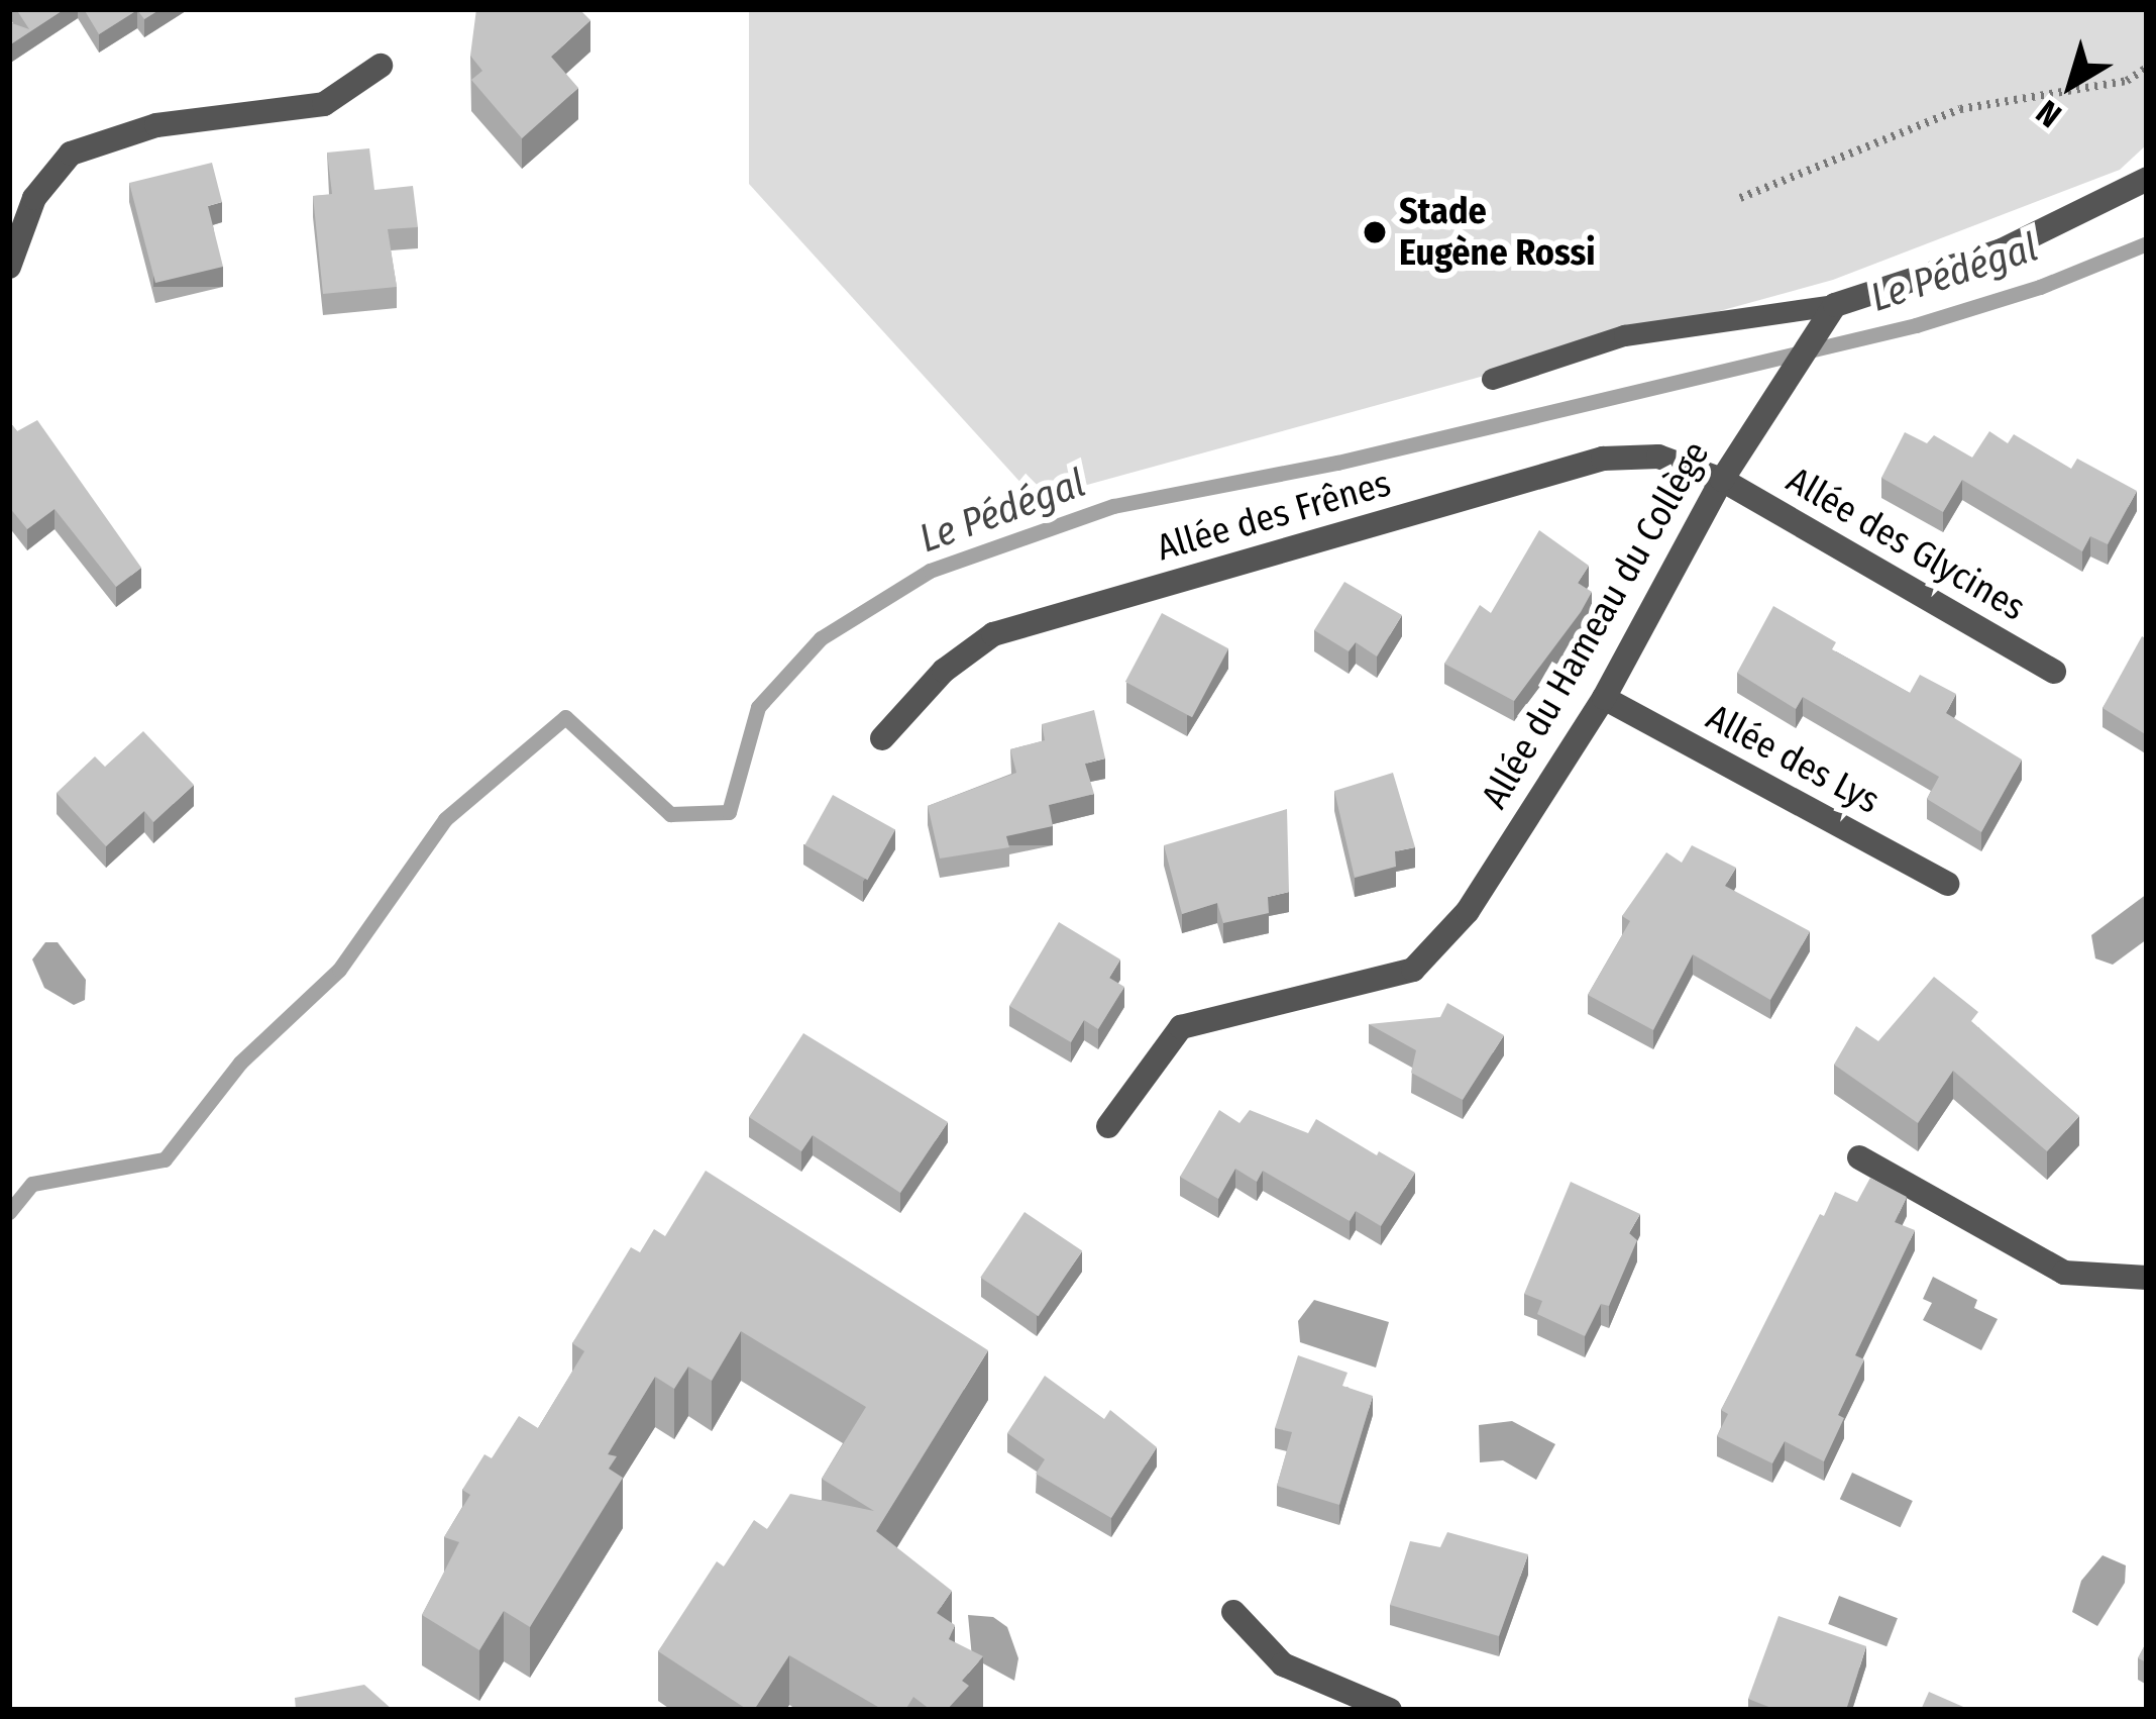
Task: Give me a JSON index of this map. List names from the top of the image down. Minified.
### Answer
{"streets":{"street":["Allée des Frênes","Allée des Glycines","Allée du Hameau du Collège","Allée des Lys"]},"crossings":[["Allée des Frênes","Allée des Glycines"],["Allée des Frênes","Allée du Hameau du Collège"],["Allée des Glycines","Allée du Hameau du Collège"],["Allée du Hameau du Collège","Allée des Lys"]],"water":["Le Pédégal"],"places":["Stade Eugène Rossi"],"north":"bottom left"}
